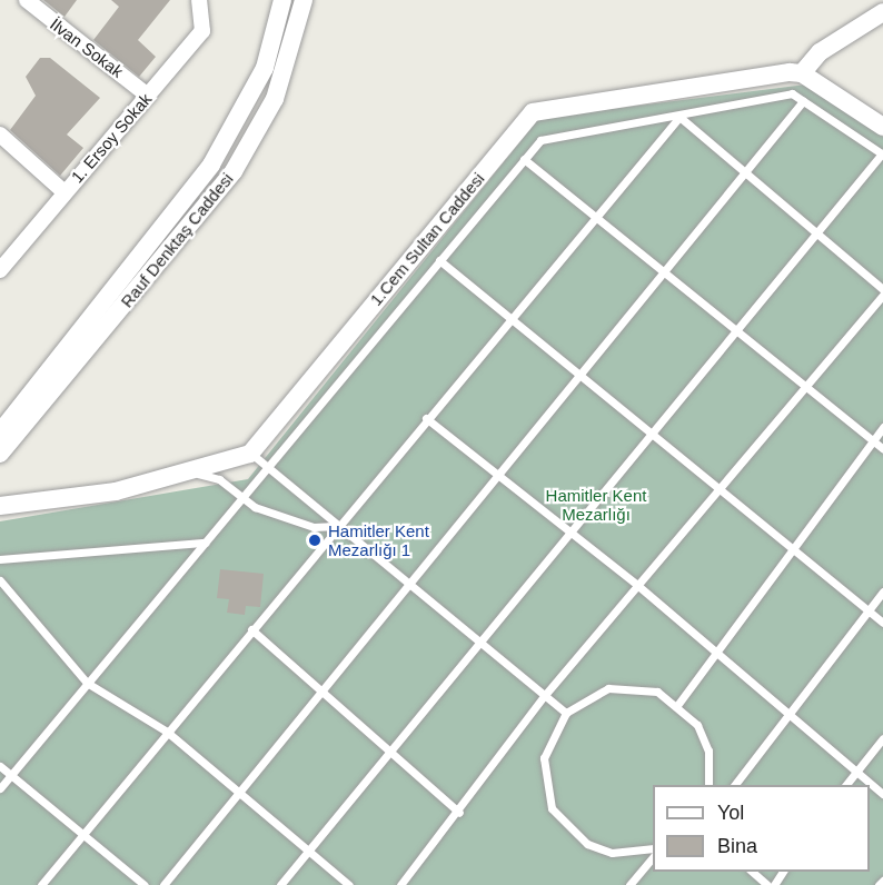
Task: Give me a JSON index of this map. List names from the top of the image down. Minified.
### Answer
{"streets":{"street":["İlvan Sokak","1. Ersoy Sokak","1.Cem Sultan Caddesi","Rauf Denktaş Caddesi"]},"crossings":[["İlvan Sokak","1. Ersoy Sokak"]],"parks":["Hamitler Kent Mezarlığı"],"places":["Hamitler Kent Mezarlığı 1"],"legend":["Yol","Bina"]}
